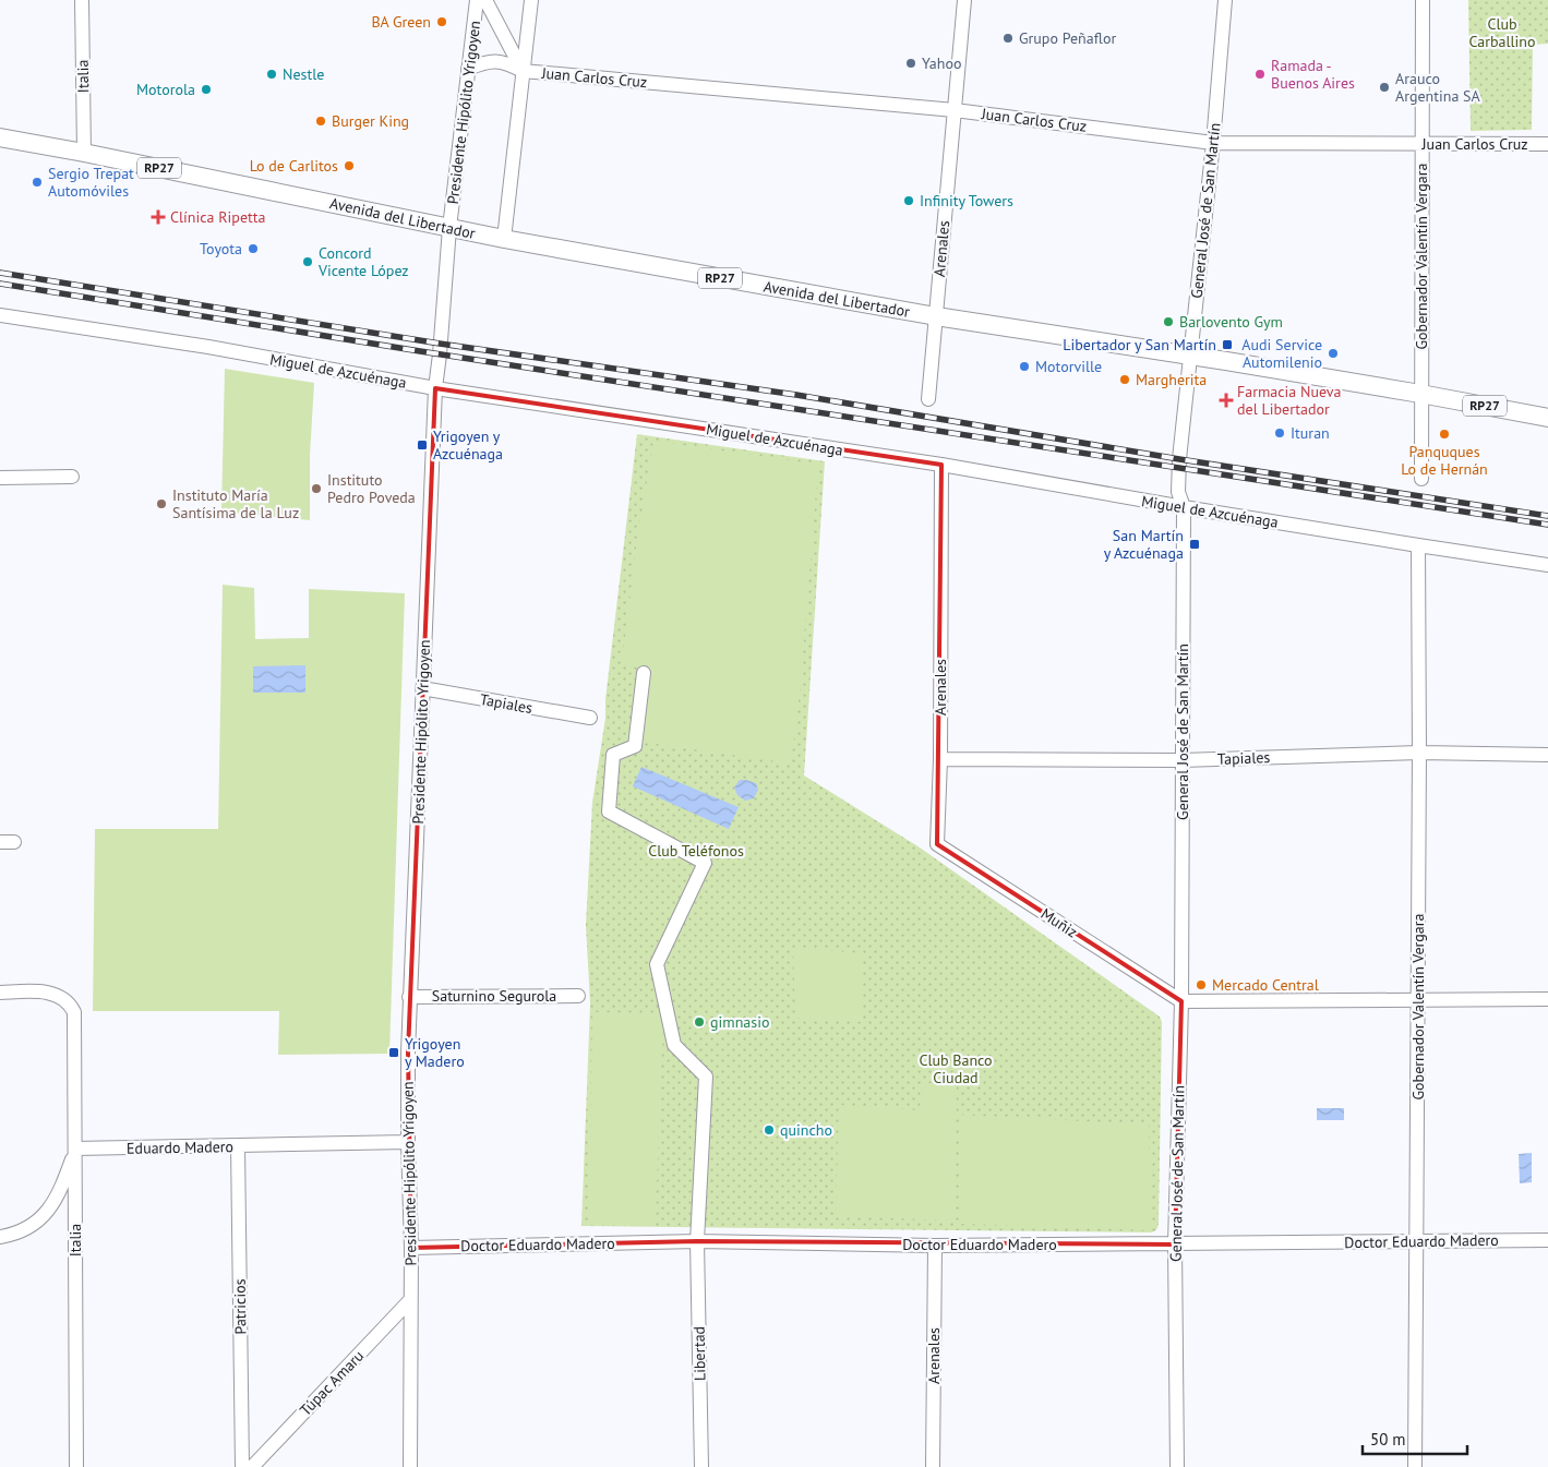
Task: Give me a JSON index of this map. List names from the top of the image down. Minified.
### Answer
{"streets":{"main road":["RP27","Avenida del Libertador"],"street":["Italia","Juan Carlos Cruz","Presidente Hipólito Yrigoyen","General José de San Martín","Arenales","Gobernador Valentín Vergara","Miguel de Azcuénaga","Tapiales","Muñiz","Saturnino Segurola","Eduardo Madero","Doctor Eduardo Madero","Patricios","Libertad","Túpac Amaru"]},"crossings":[["Italia","Avenida del Libertador"],["Italia","Eduardo Madero"],["Juan Carlos Cruz","Presidente Hipólito Yrigoyen"],["Juan Carlos Cruz","General José de San Martín"],["Juan Carlos Cruz","Arenales"],["Juan Carlos Cruz","Gobernador Valentín Vergara"],["Presidente Hipólito Yrigoyen","Avenida del Libertador"],["Presidente Hipólito Yrigoyen","Miguel de Azcuénaga"],["Presidente Hipólito Yrigoyen","Tapiales"],["Presidente Hipólito Yrigoyen","Saturnino Segurola"],["Presidente Hipólito Yrigoyen","Eduardo Madero"],["Presidente Hipólito Yrigoyen","Doctor Eduardo Madero"],["Presidente Hipólito Yrigoyen","Túpac Amaru"],["General José de San Martín","Avenida del Libertador"],["General José de San Martín","Miguel de Azcuénaga"],["General José de San Martín","Tapiales"],["General José de San Martín","Muñiz"],["General José de San Martín","Doctor Eduardo Madero"],["Avenida del Libertador","Arenales"],["Avenida del Libertador","Gobernador Valentín Vergara"],["Arenales","Miguel de Azcuénaga"],["Arenales","Tapiales"],["Arenales","Muñiz"],["Arenales","Doctor Eduardo Madero"],["Gobernador Valentín Vergara","Miguel de Azcuénaga"],["Gobernador Valentín Vergara","Tapiales"],["Gobernador Valentín Vergara","Doctor Eduardo Madero"],["Eduardo Madero","Patricios"],["Doctor Eduardo Madero","Libertad"]],"parks":["Club Carballino","Club Teléfonos","Club Banco Ciudad"],"places":{"other":["BA Green","Grupo Peñaflor","Yahoo","Nestle","Ramada - Buenos Aires","Arauco Argentina SA","Motorola","Burger King","Lo de Carlitos","Sergio Trepat Automóviles","Infinity Towers","Toyota","Concord Vicente López","Barlovento Gym","Audi Service Automilenio","Motorville","Margherita","Ituran","Panquques Lo de Hernán","Instituto Pedro Poveda","Instituto María Santísima de la Luz","Mercado Central","gimnasio","quincho"],"health":["Clínica Ripetta","Farmacia Nueva del Libertador"],"transit":["Libertador y San Martín","Yrigoyen y Azcuénaga","San Martín y Azcuénaga","Yrigoyen y Madero"]},"scale_bar":"50 m"}
